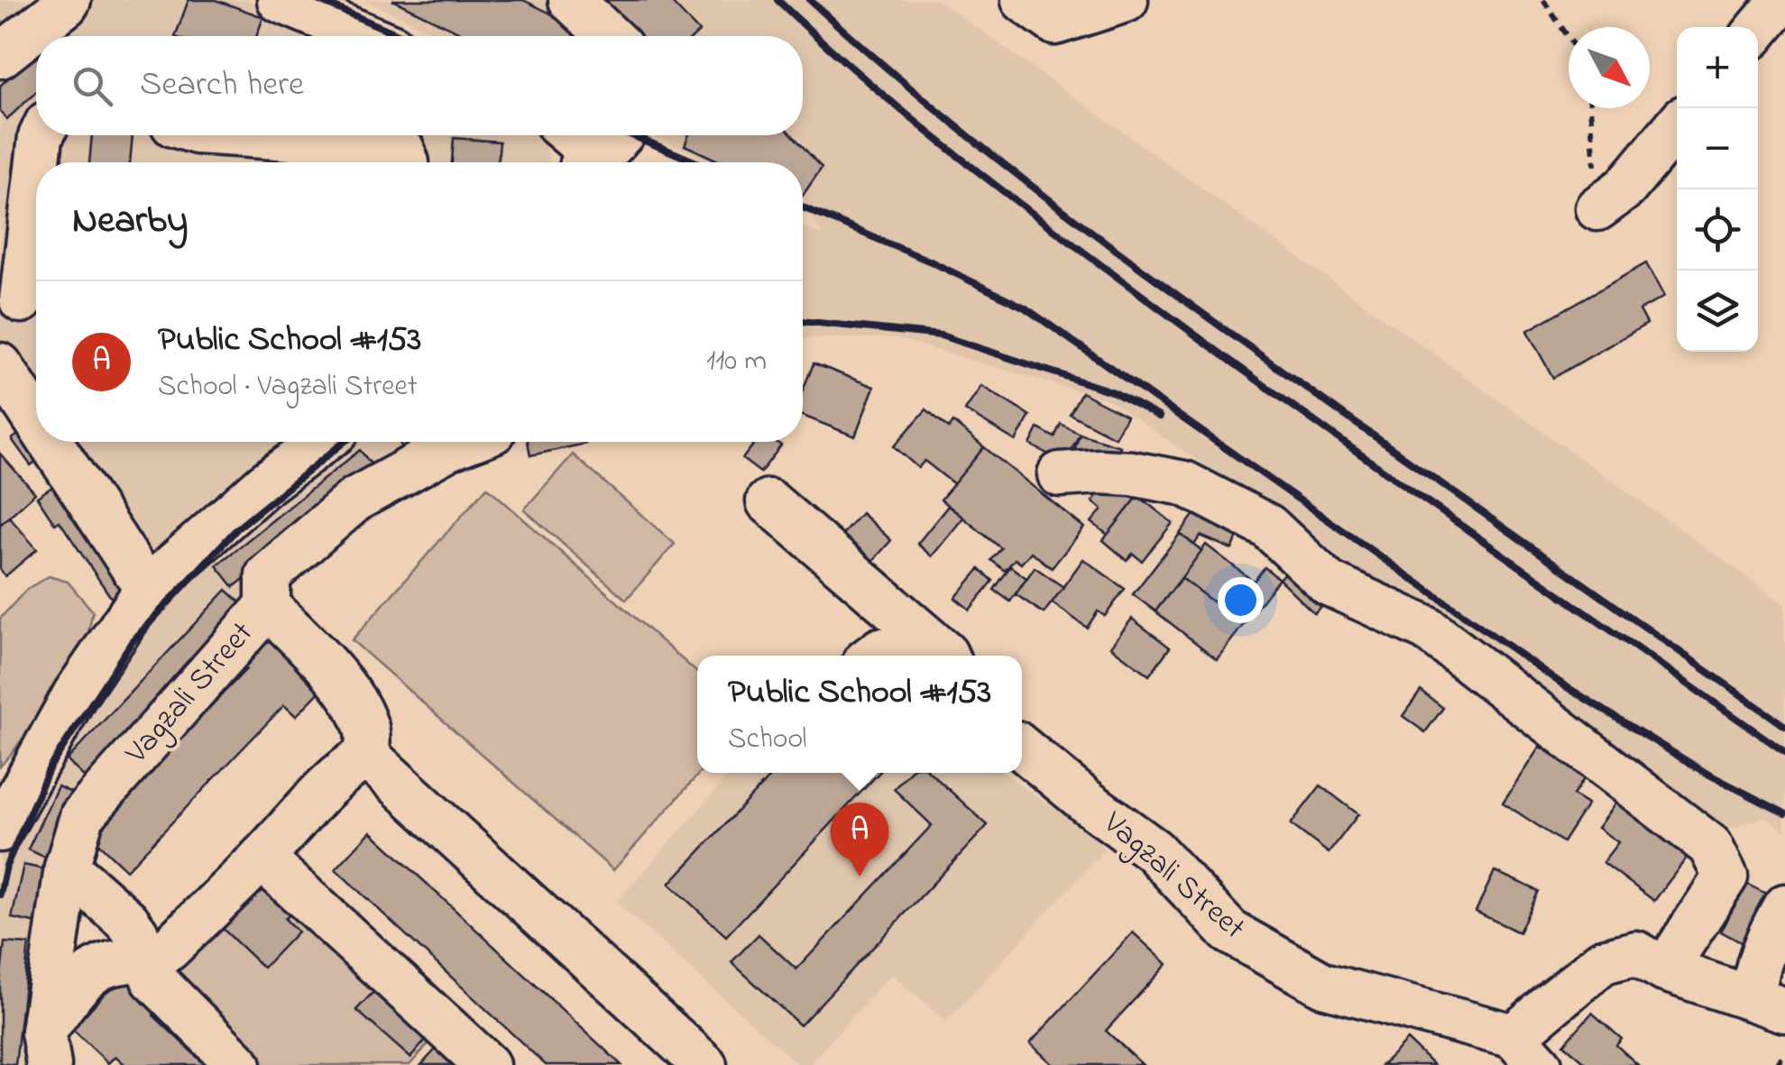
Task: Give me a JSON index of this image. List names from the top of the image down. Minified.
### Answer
{"streets":{"street":["Vagzali Street"]},"north":"bottom right","page":{"map_buttons":["+","−"],"search":"Search here","heading":"Nearby","list":[{"mark":"A","name":"Public School #153","note":"School · Vagzali Street","value":"110 m"}],"popup":["Public School #153","School"],"pins":"A"}}
